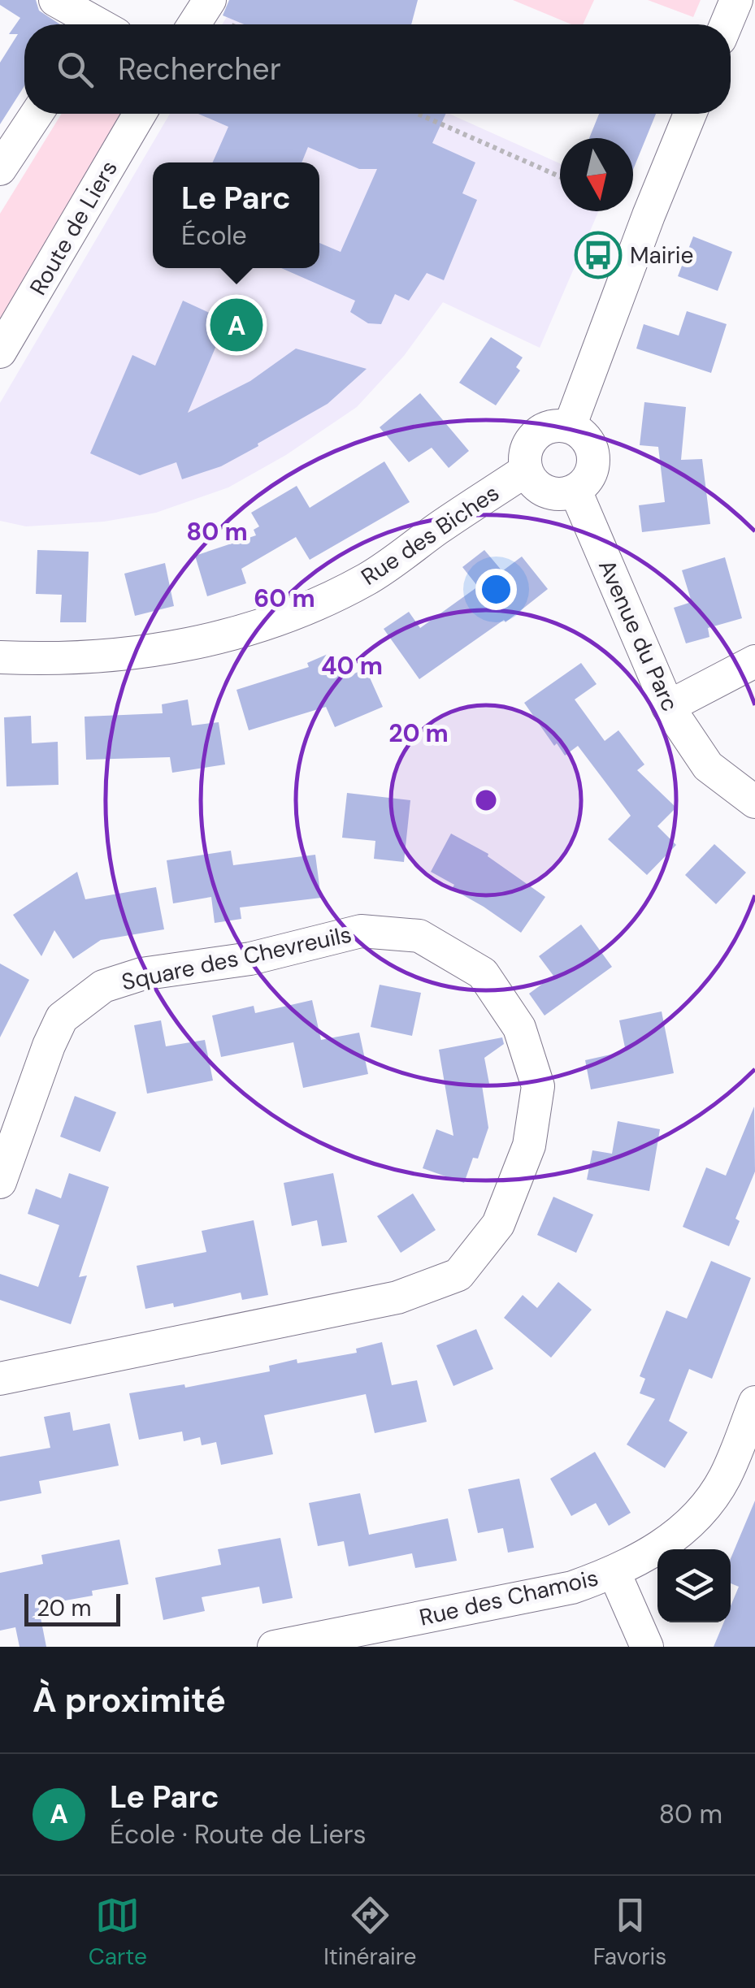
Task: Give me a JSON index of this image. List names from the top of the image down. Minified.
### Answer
{"streets":{"street":["Route de Liers","Rue des Biches","Avenue du Parc","Square des Chevreuils","Rue des Chamois"]},"crossings":[["Rue des Biches","Avenue du Parc"]],"places":{"bus stop":["Mairie"]},"scale_bar":"20 m","north":"bottom","page":{"search":"Rechercher","popup":["Le Parc","École"],"pins":"A","scale":"20 m","heading":"À proximité","list":[{"mark":"A","name":"Le Parc","note":"École · Route de Liers","value":"80 m"}],"nav":["Carte","Itinéraire","Favoris"]},"rings":["80 m","60 m","40 m","20 m"]}
